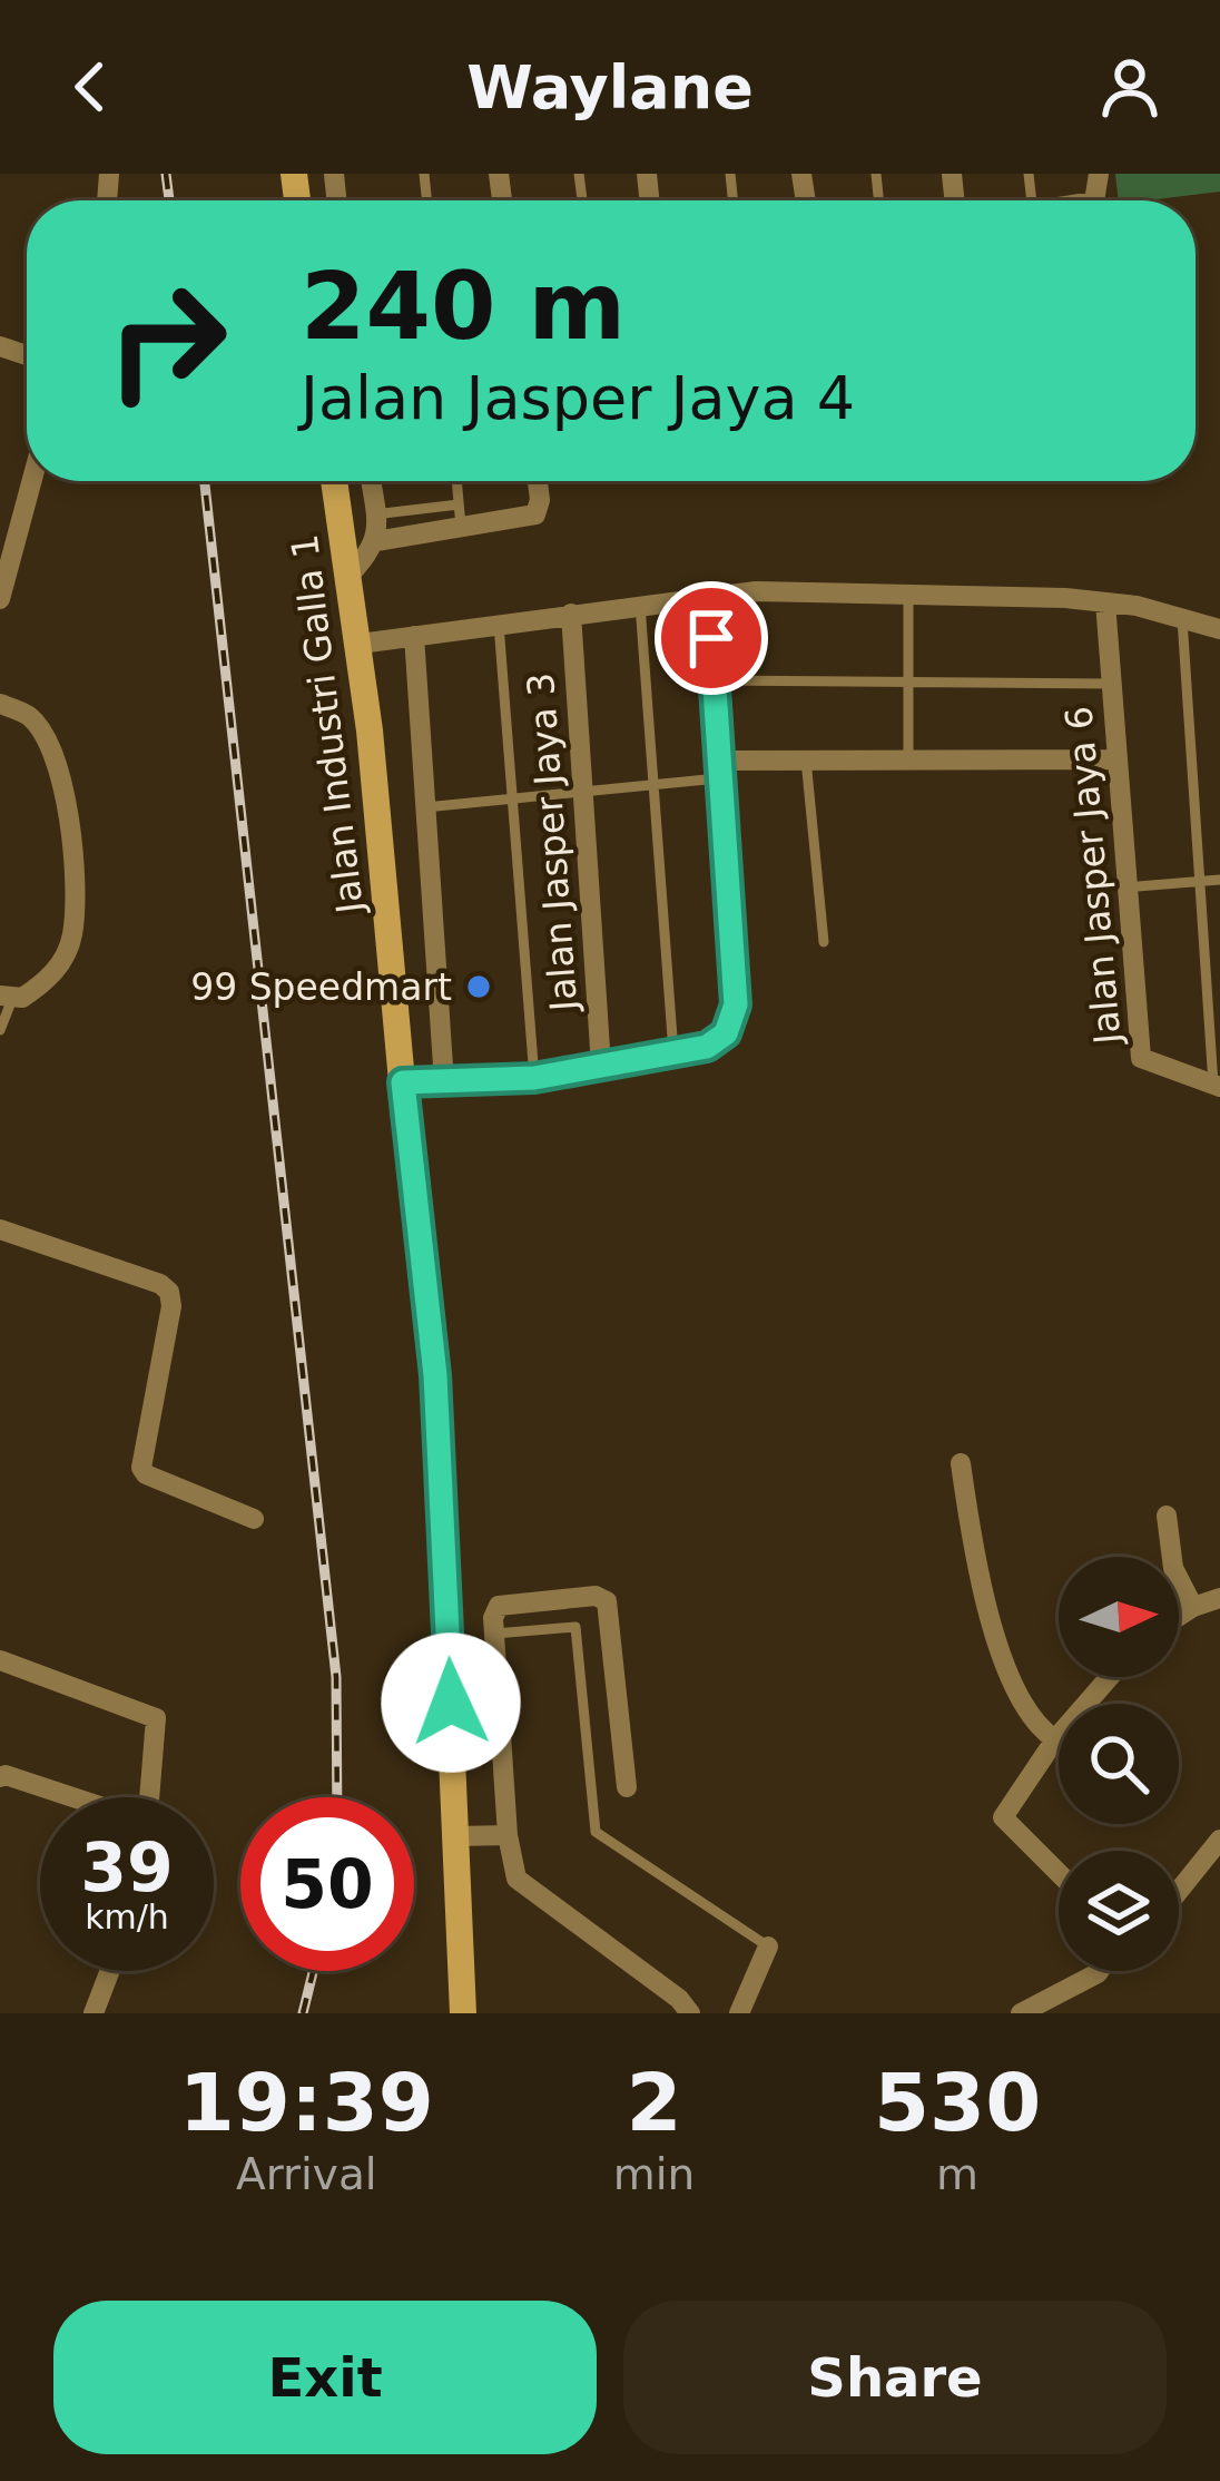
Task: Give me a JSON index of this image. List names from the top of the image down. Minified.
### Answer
{"streets":{"main road":["Jalan Industri Galla 1"],"street":["Jalan Jasper Jaya 3","Jalan Jasper Jaya 6"]},"places":["99 Speedmart"],"north":"right","page":{"header":"Waylane","turn":["240 m","Jalan Jasper Jaya 4"],"speed":"39 km/h","limit":"50","eta":["19:39","Arrival","2","min","530","m"],"buttons":["Exit","Share"]}}
